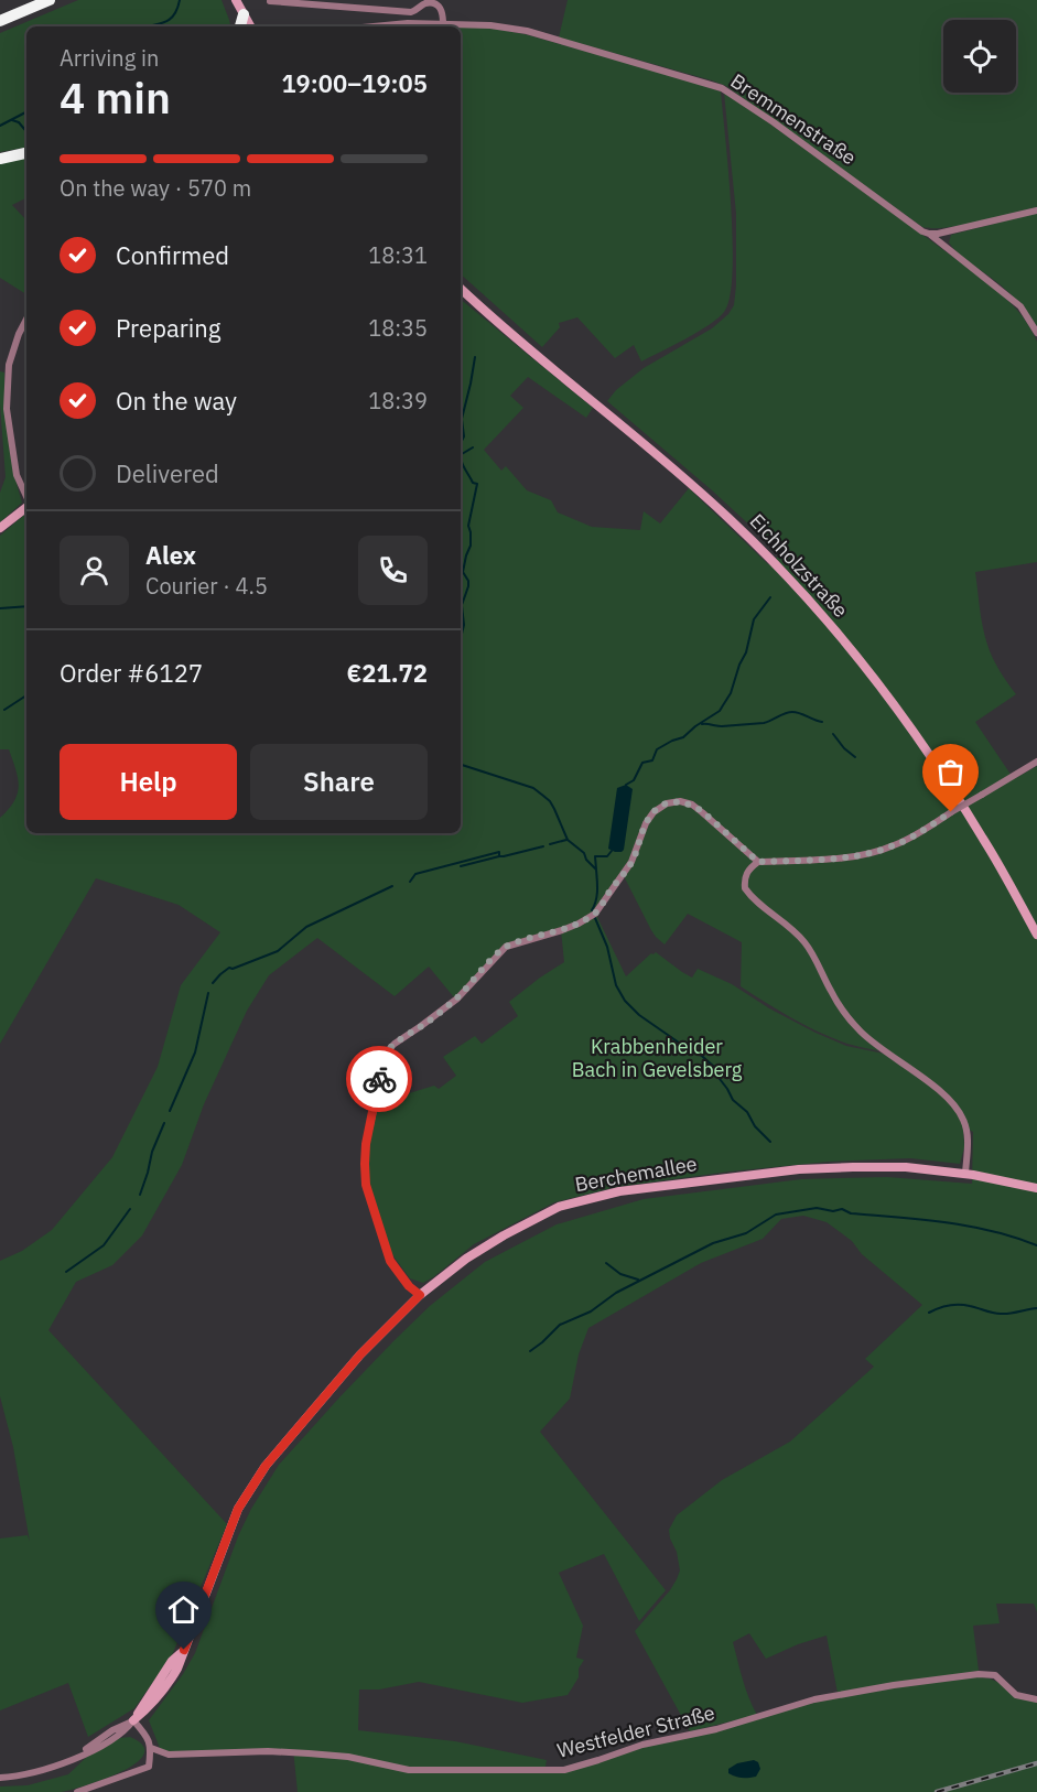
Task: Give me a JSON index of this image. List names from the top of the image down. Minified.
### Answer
{"streets":{"street":["Bremmenstraße","Eichholzstraße","Berchemallee","Westfelder Straße"]},"parks":["Krabbenheider Bach in Gevelsberg"],"page":{"heading":["4 min","Arriving in","19:00–19:05"],"panel":["Alex","Courier · 4.5","Order #6127","€21.72"],"bar":"On the way · 570 m","list":[["Confirmed","18:31"],["Preparing","18:35"],["On the way","18:39"],"Delivered"],"buttons":["Help","Share"]}}
